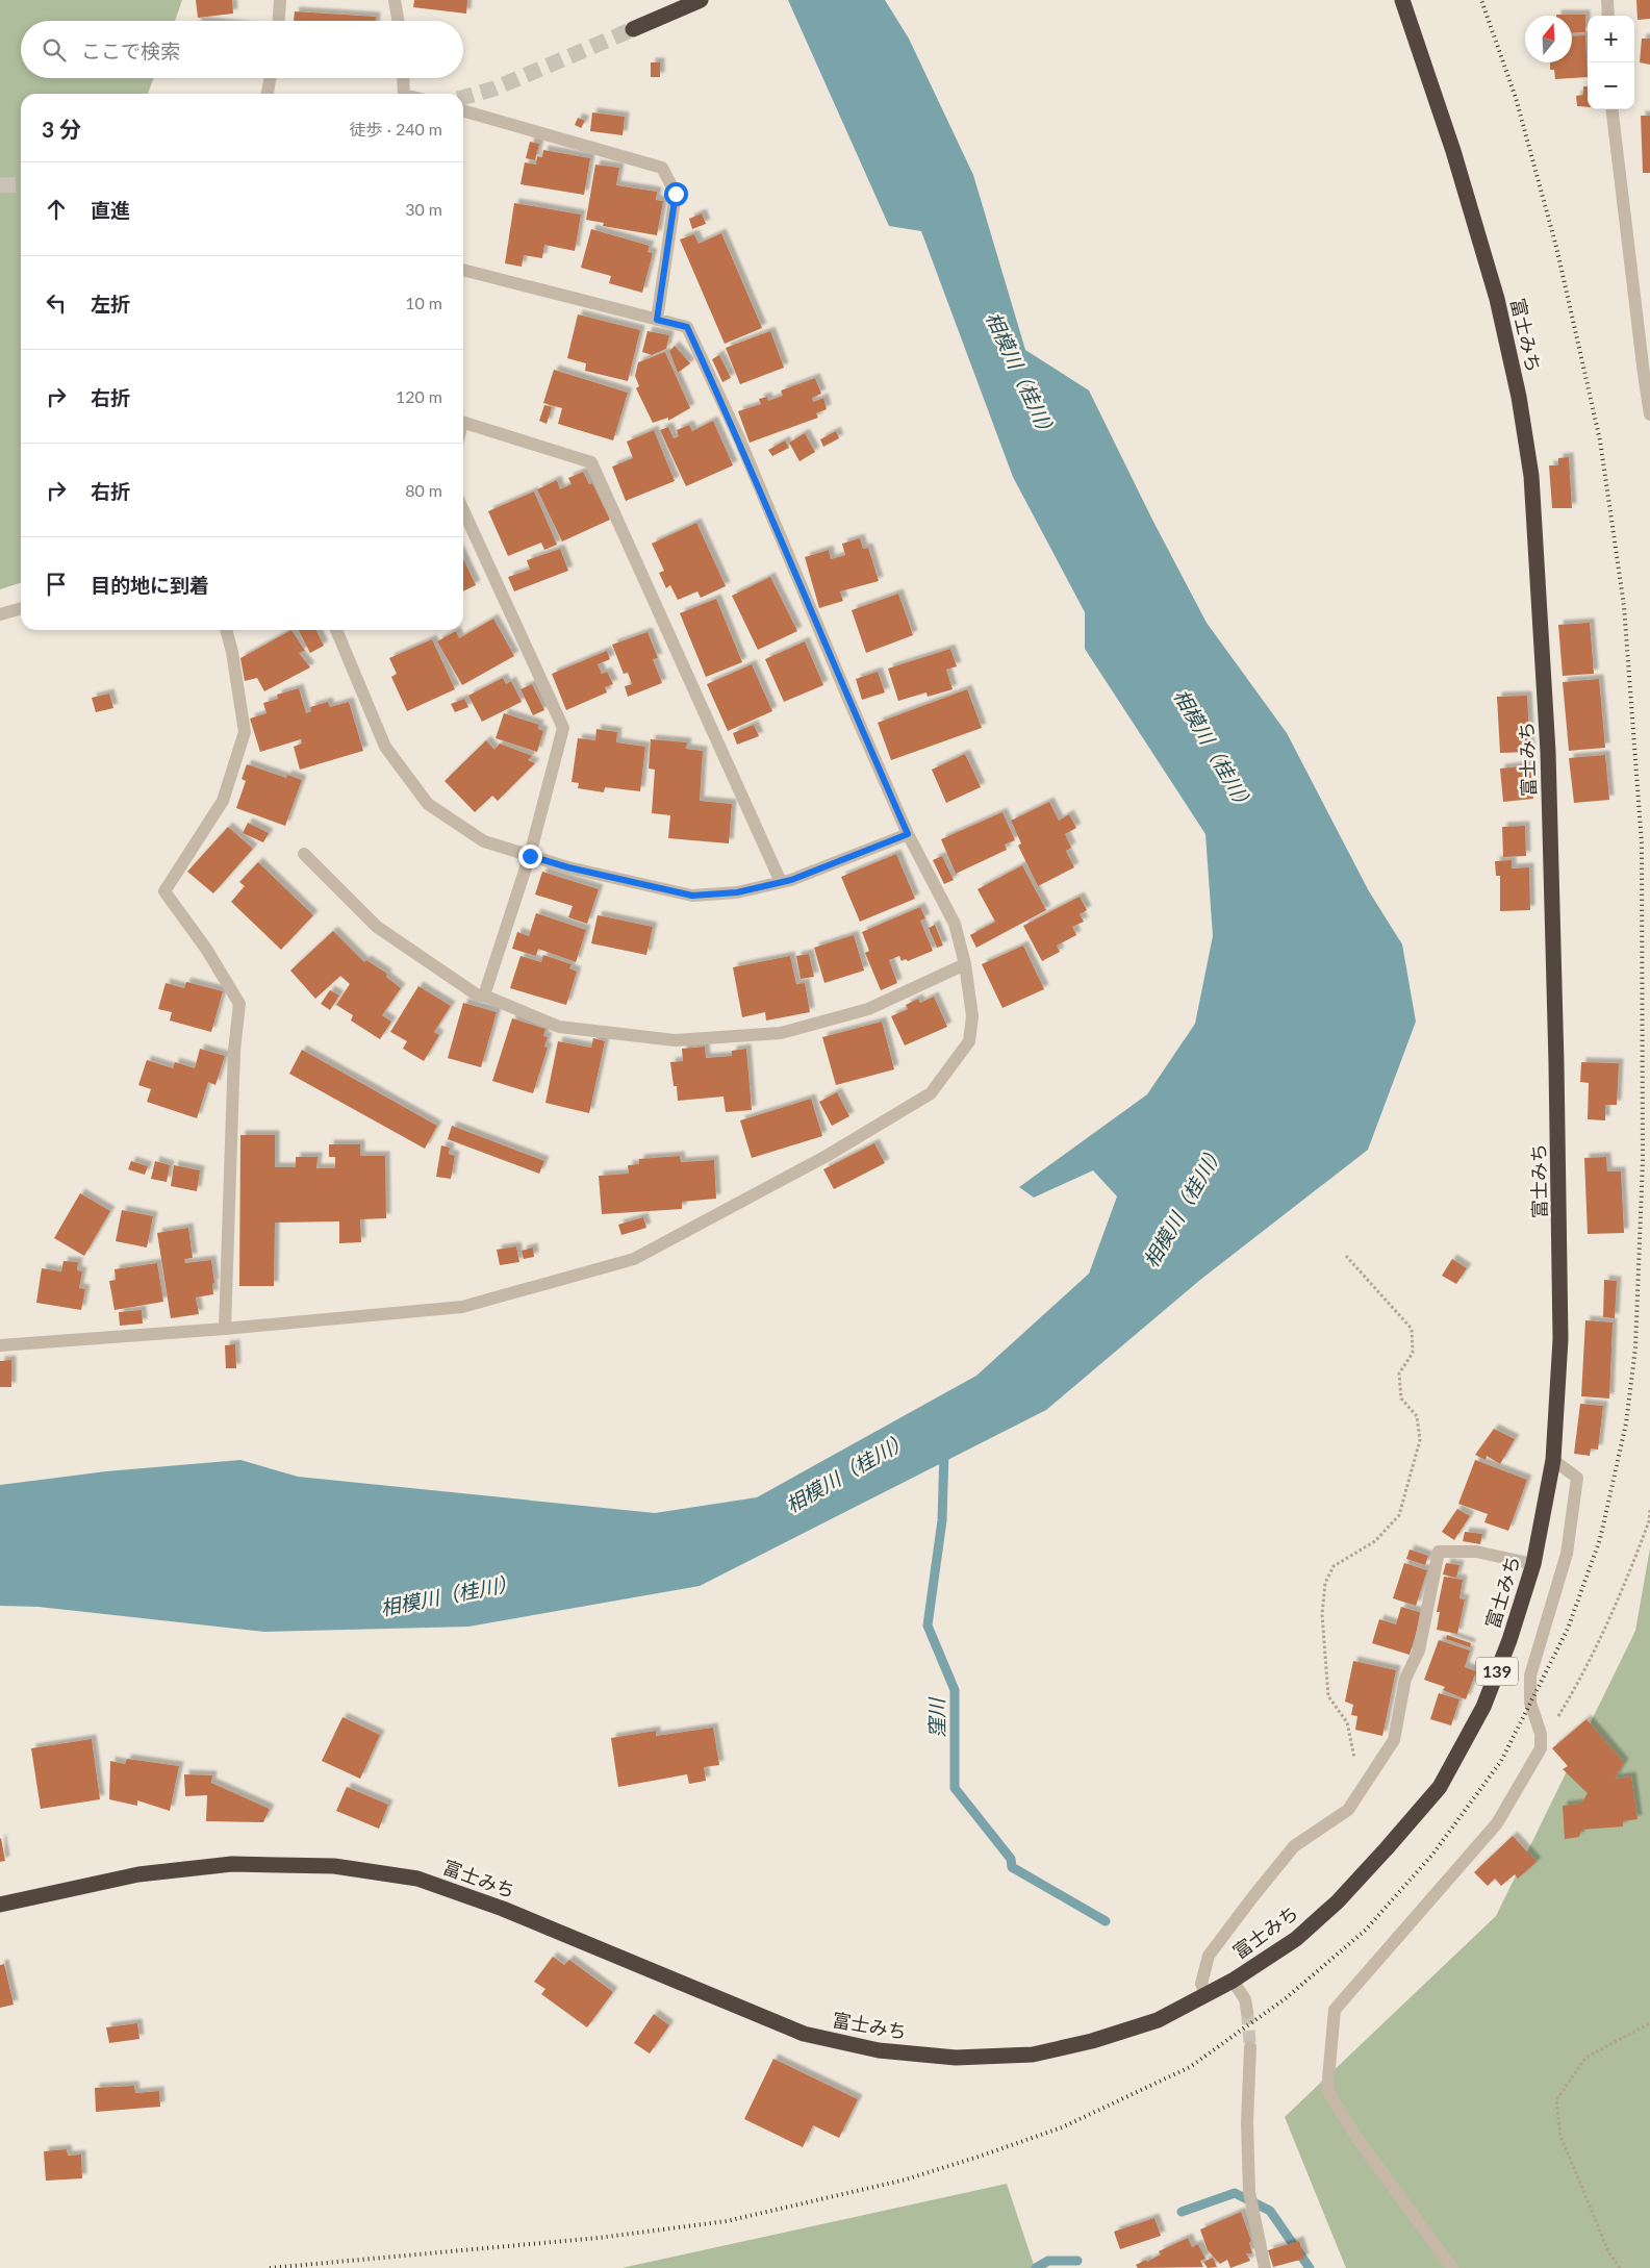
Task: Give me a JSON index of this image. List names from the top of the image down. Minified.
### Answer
{"streets":{"highway":["富士みち","139"]},"water":["相模川（桂川）","窪川"],"north":"top","page":{"map_buttons":["+","−"],"search":"ここで検索","heading":["3 分","徒歩 · 240 m"],"list":[["直進","30 m"],["左折","10 m"],["右折","120 m"],["右折","80 m"],"目的地に到着"]}}
